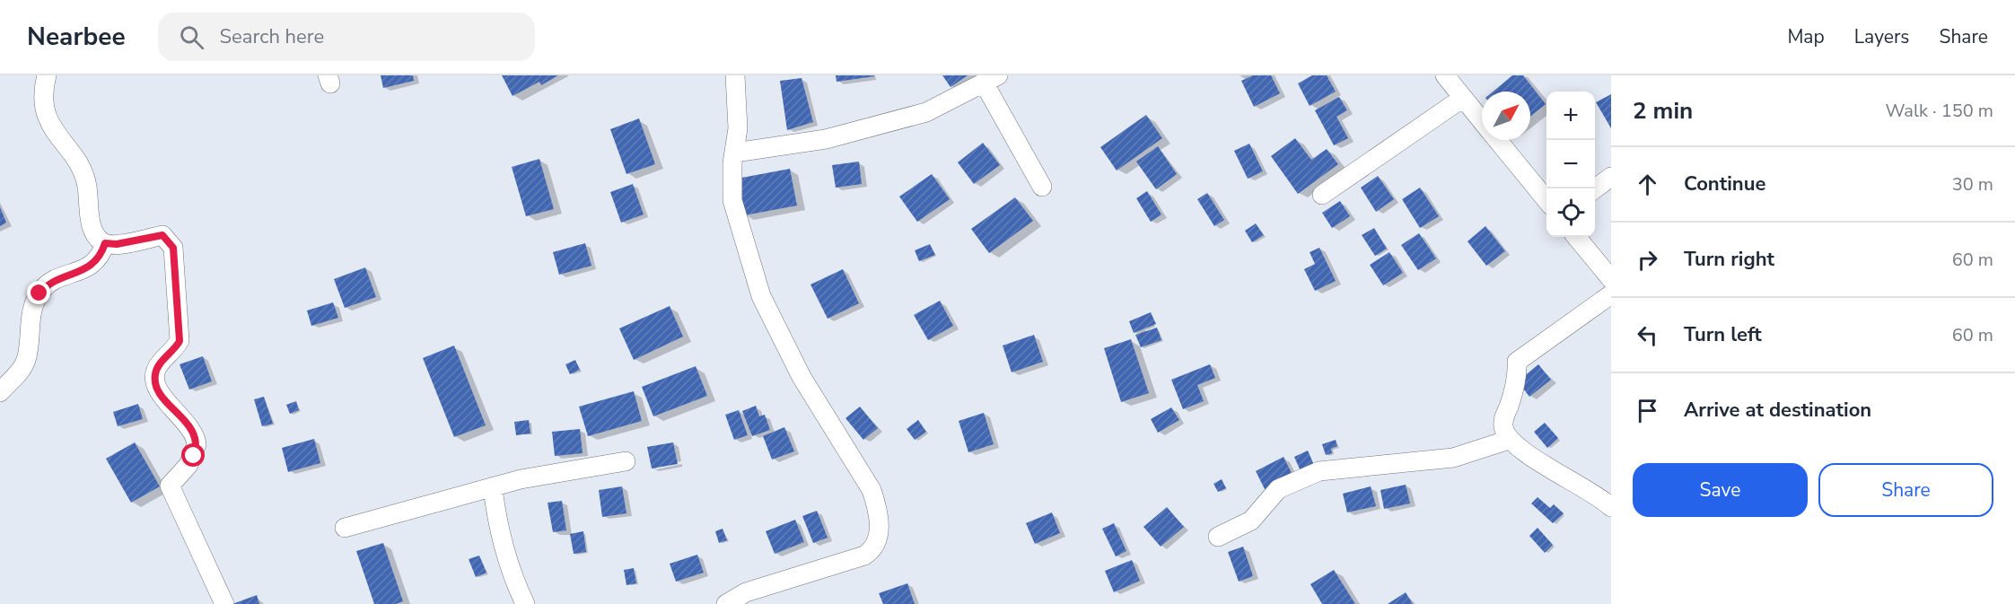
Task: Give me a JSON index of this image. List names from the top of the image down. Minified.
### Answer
{"north":"top right","page":{"header":"Nearbee","search":"Search here","nav":["Map","Layers","Share"],"heading":["2 min","Walk · 150 m"],"map_buttons":["+","−"],"list":[["Continue","30 m"],["Turn right","60 m"],["Turn left","60 m"],"Arrive at destination"],"buttons":["Save","Share"]}}
